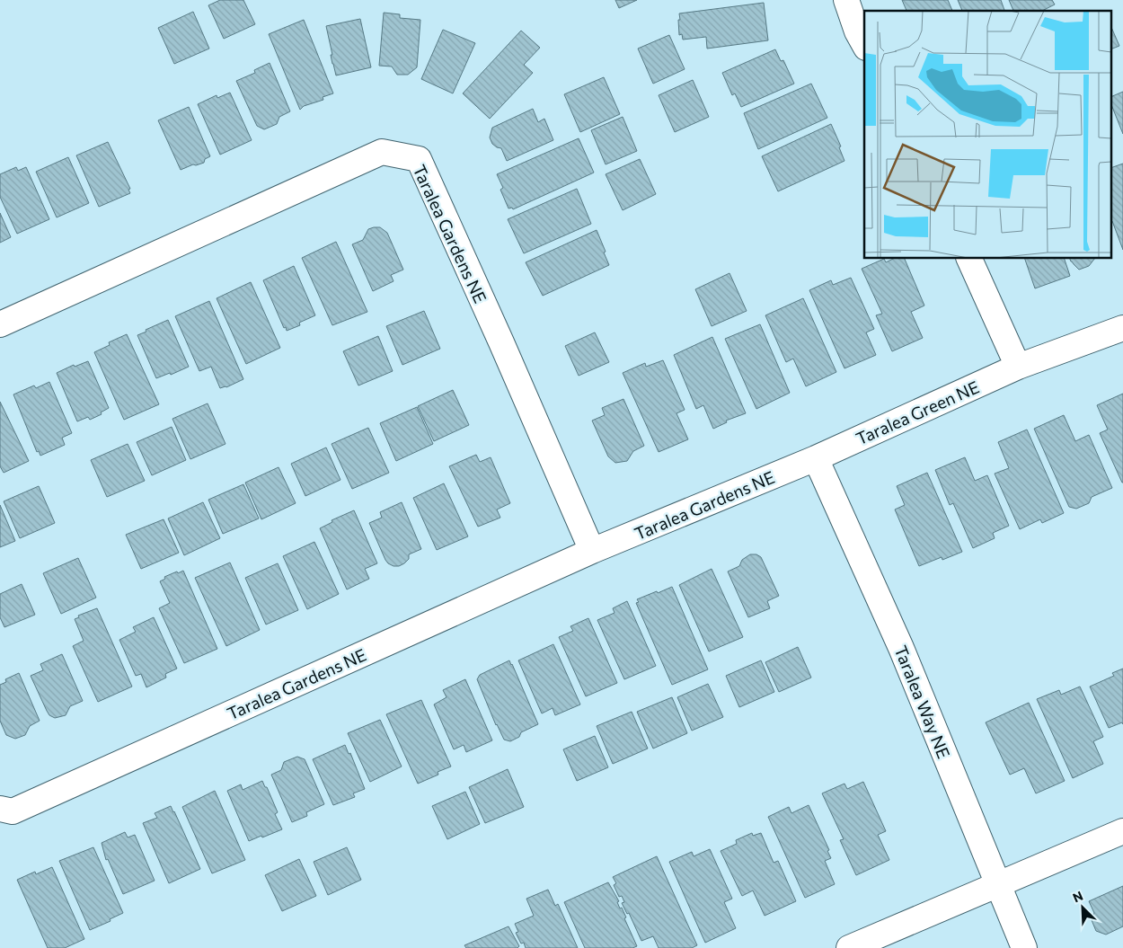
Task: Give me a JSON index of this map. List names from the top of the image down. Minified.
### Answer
{"streets":{"street":["Taralea Gardens NE","Taralea Green NE","Taralea Way NE"]},"crossings":[["Taralea Gardens NE","Taralea Green NE"],["Taralea Gardens NE","Taralea Way NE"],["Taralea Green NE","Taralea Way NE"]],"north":"top left"}
